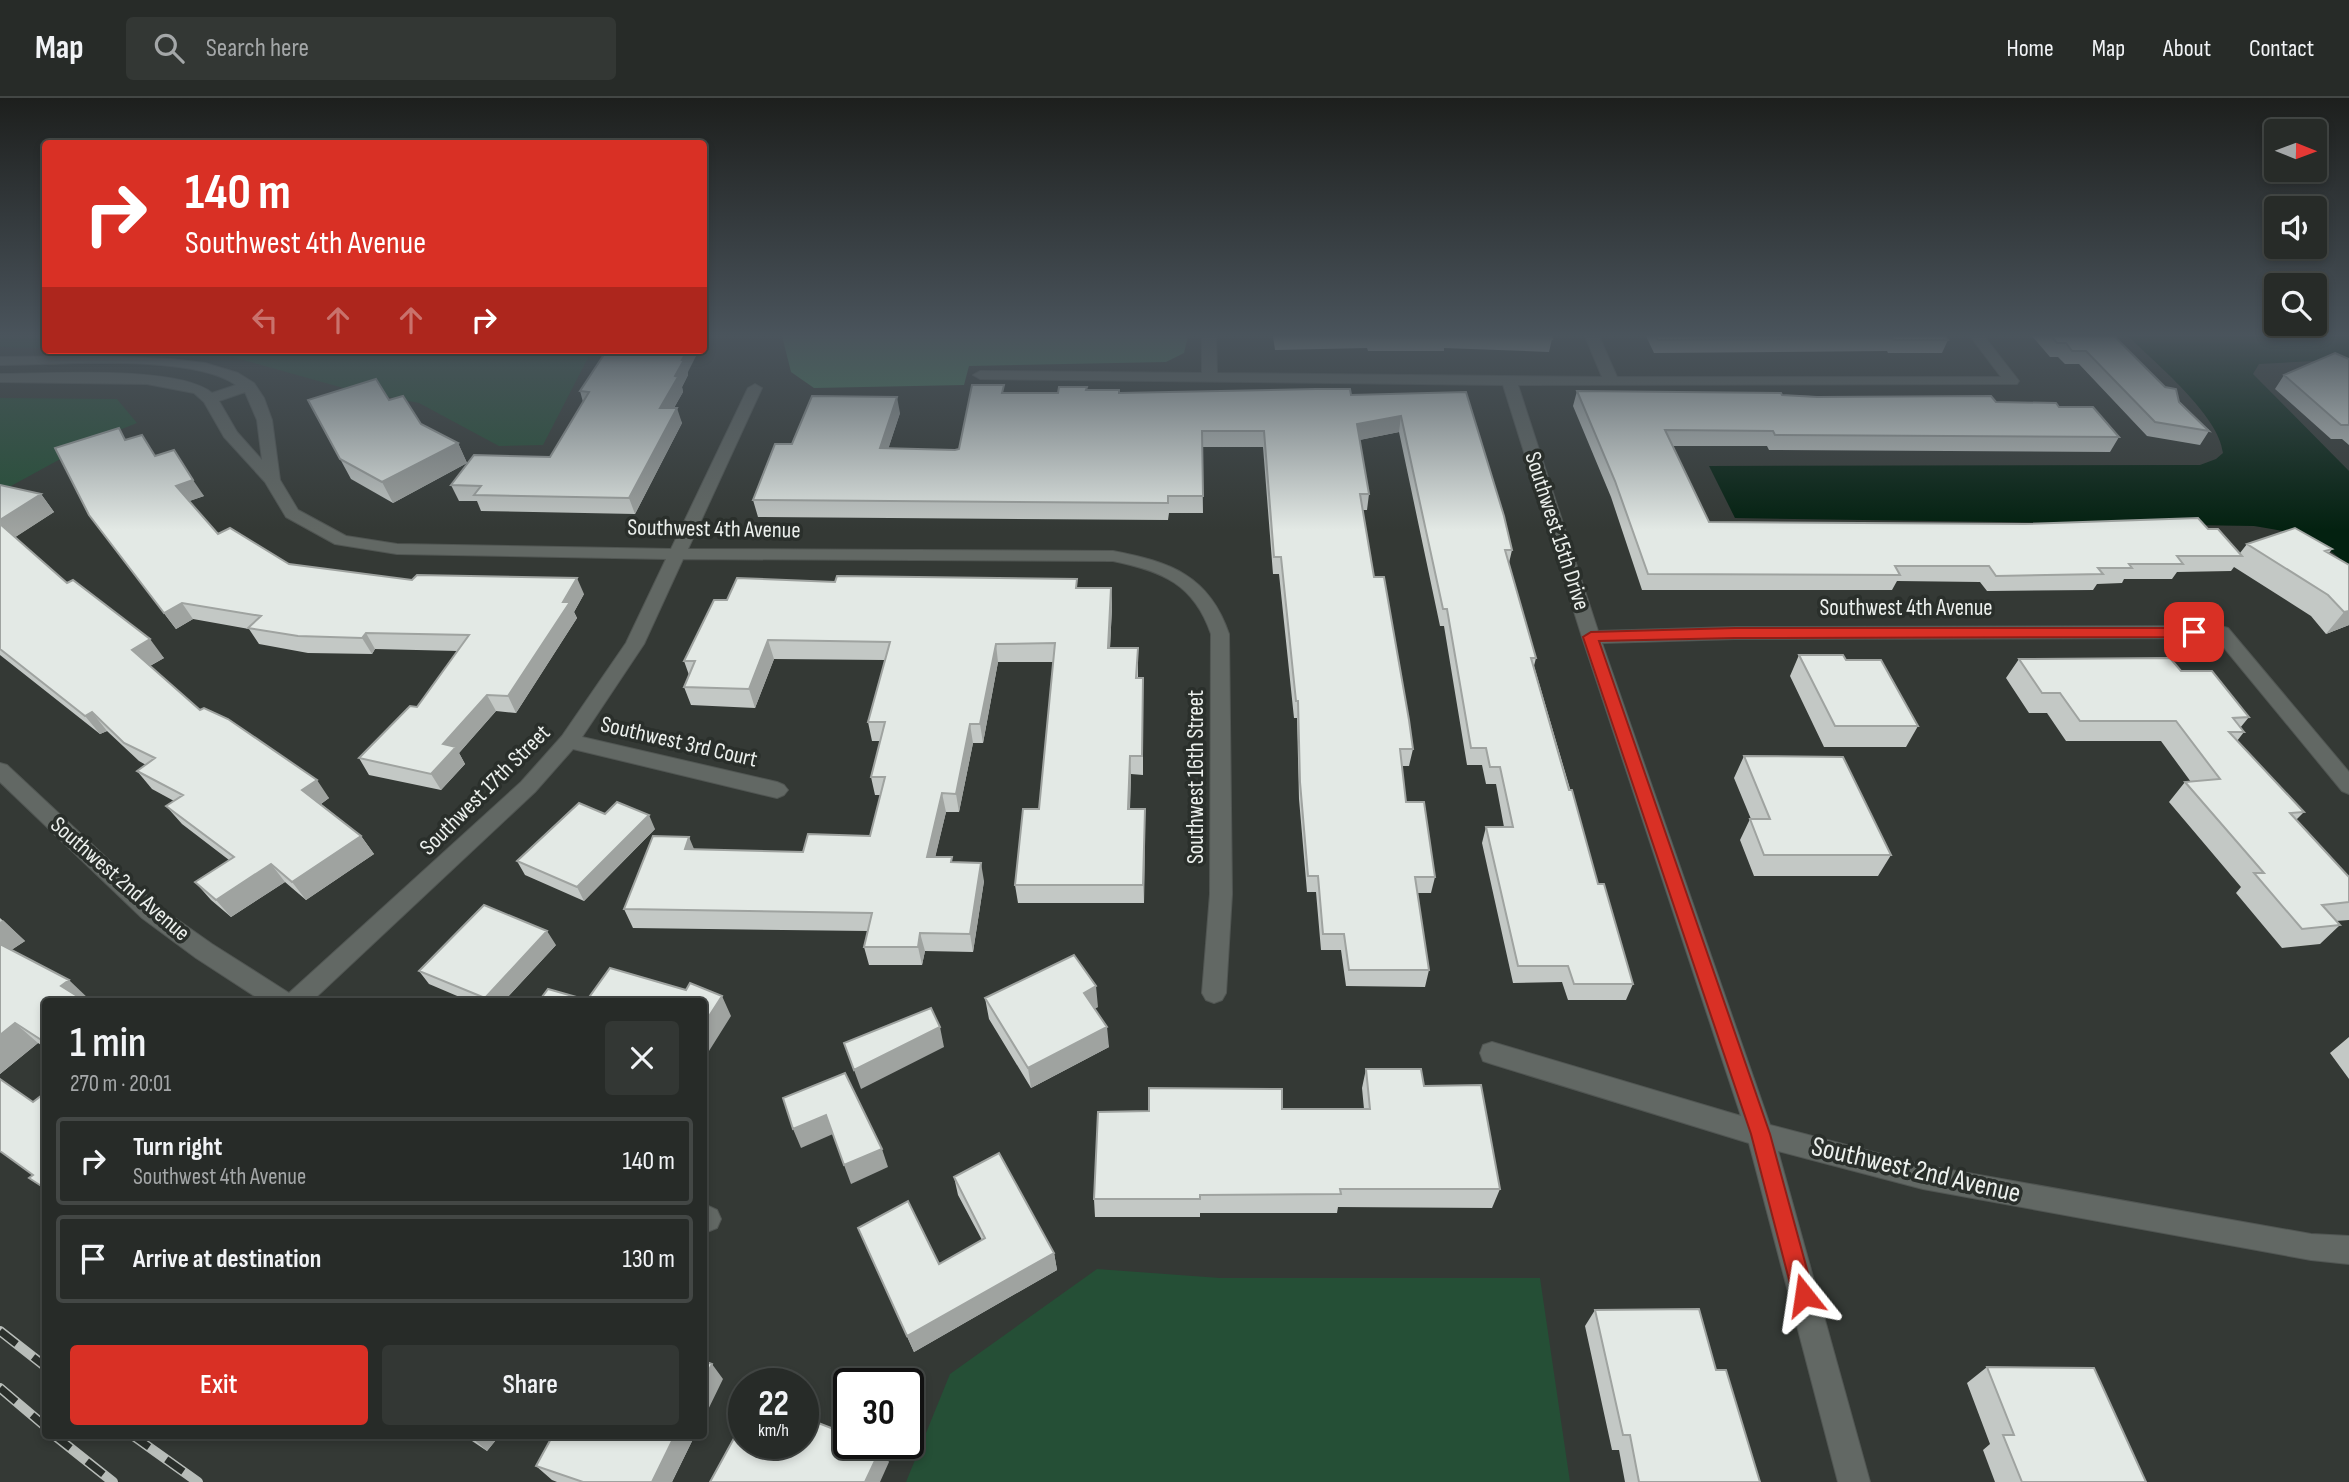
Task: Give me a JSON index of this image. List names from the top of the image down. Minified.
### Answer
{"streets":{"street":["Southwest 4th Avenue","Southwest 15th Drive","Southwest 3rd Court","Southwest 16th Street","Southwest 17th Street","Southwest 2nd Avenue"]},"crossings":[["Southwest 4th Avenue","Southwest 15th Drive"],["Southwest 4th Avenue","Southwest 16th Street"],["Southwest 4th Avenue","Southwest 17th Street"],["Southwest 15th Drive","Southwest 2nd Avenue"],["Southwest 3rd Court","Southwest 17th Street"]],"north":"right","page":{"header":"Map","search":"Search here","nav":["Home","Map","About","Contact"],"turn":["140 m","Southwest 4th Avenue"],"heading":["1 min","270 m · 20:01"],"list":[{"name":"Turn right","note":"Southwest 4th Avenue","value":"140 m"},{"name":"Arrive at destination","value":"130 m"}],"buttons":["Exit","Share"],"speed":"22 km/h","limit":"30"}}
